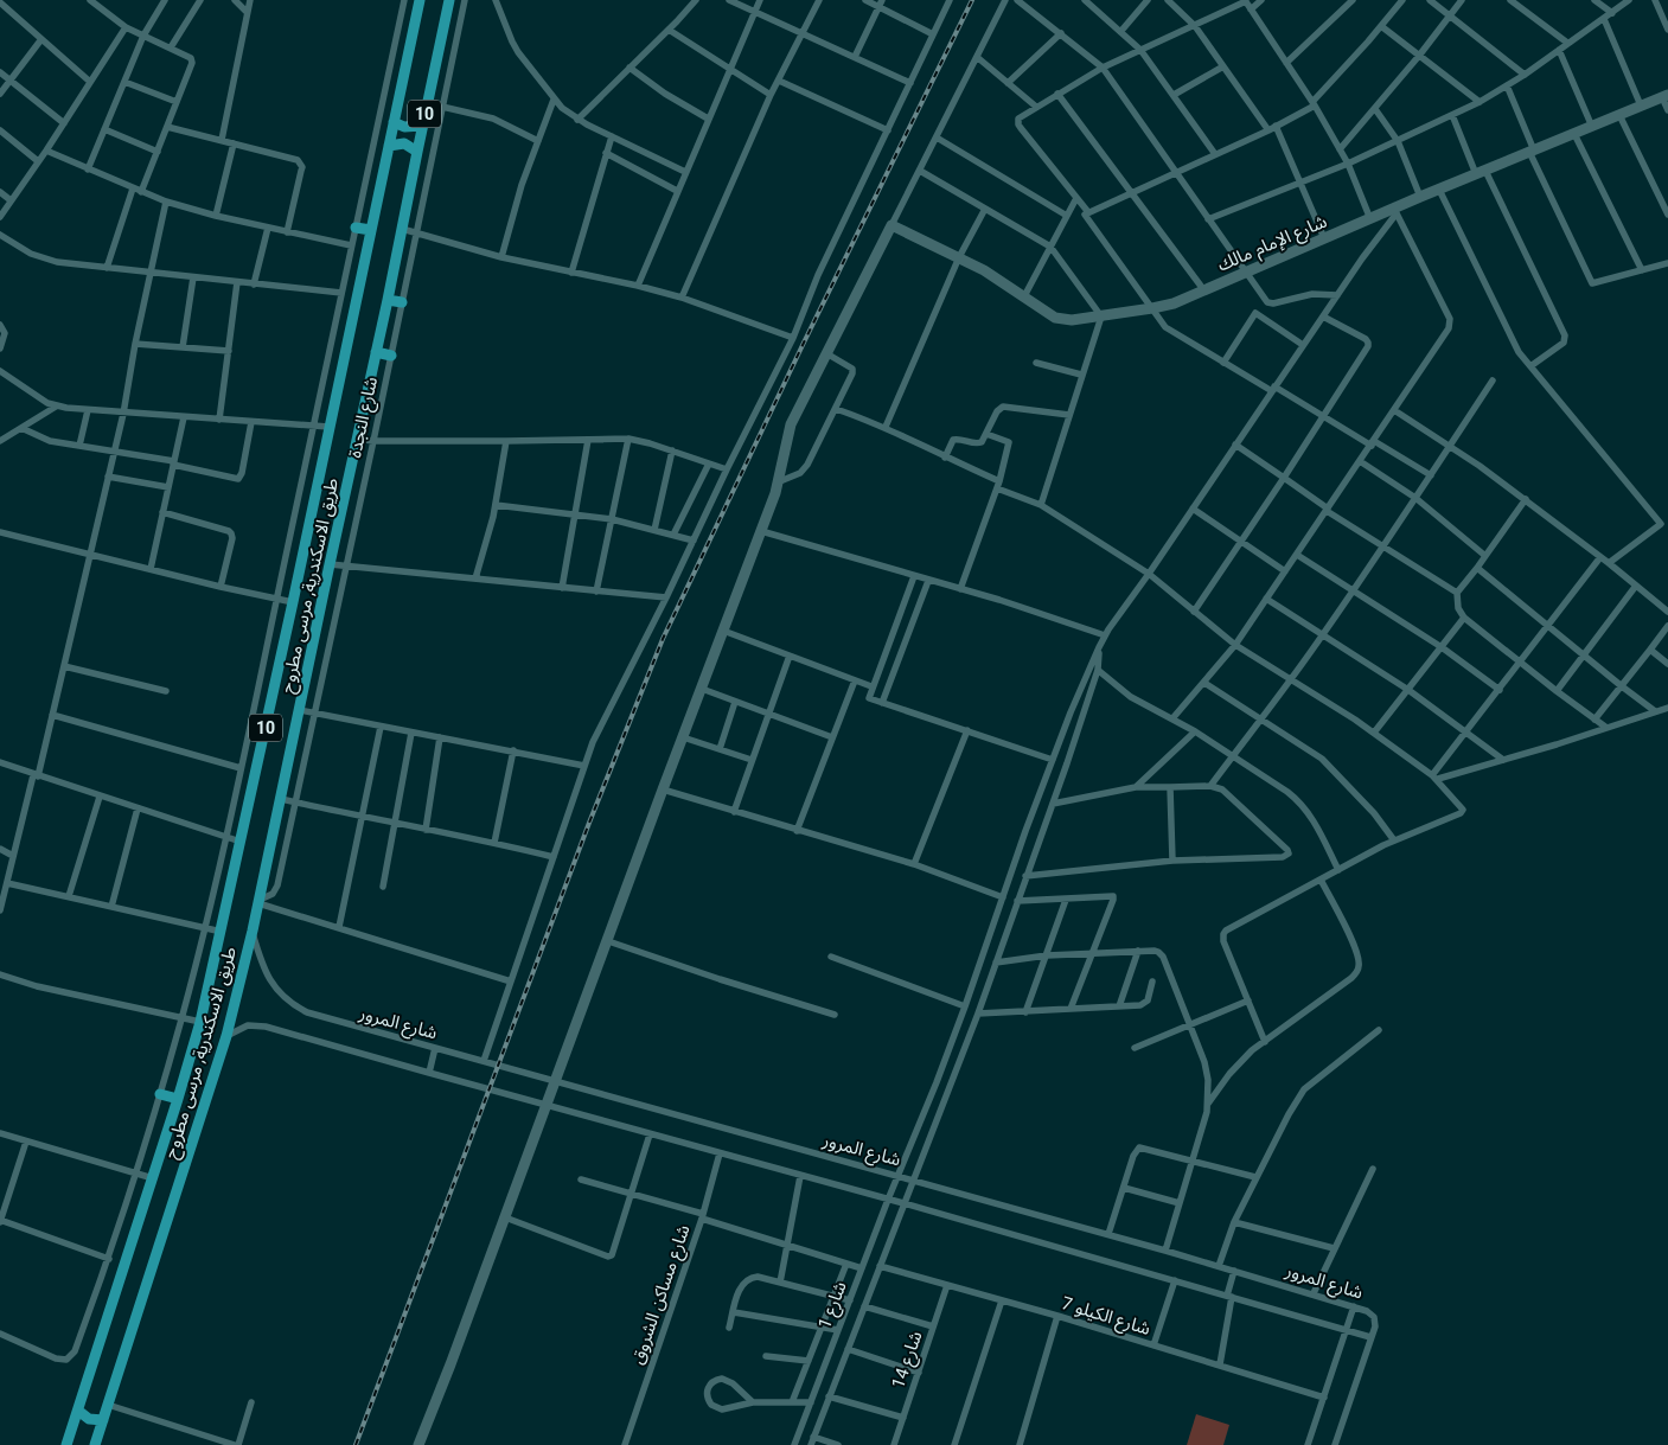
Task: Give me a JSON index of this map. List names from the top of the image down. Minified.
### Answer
{"streets":{"main road":["10","طريق الاسكندرية, مرسى مطروح"],"street":["شارع الإمام مالك","شارع النجدة","شارع المرور","شارع مساكن الشروق","شارع 1","شارع الكيلو 7","شارع 14"]},"crossings":[["شارع الإمام مالك","شارع 1"],["شارع النجدة","طريق الاسكندرية, مرسى مطروح"],["طريق الاسكندرية, مرسى مطروح","شارع المرور"],["شارع المرور","شارع 1"],["شارع 1","شارع الكيلو 7"],["شارع الكيلو 7","شارع 14"]]}
